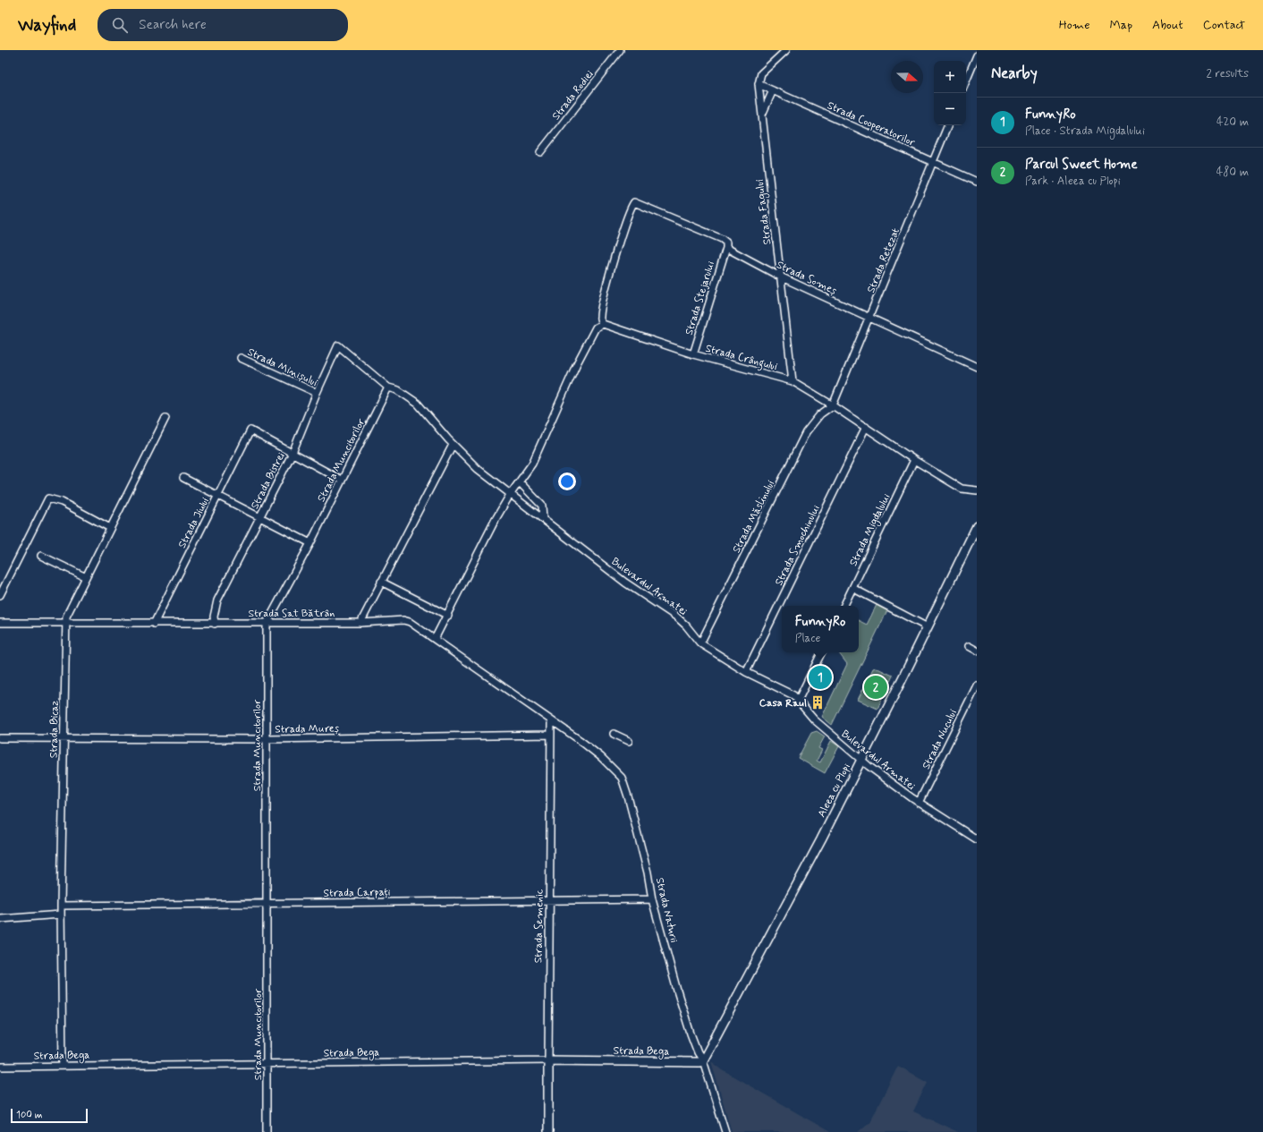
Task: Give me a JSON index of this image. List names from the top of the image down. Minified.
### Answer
{"streets":{"street":["Strada Rodiei","Strada Cooperatorilor","Strada Fagului","Strada Retezat","Strada Someș","Strada Stejarului","Strada Crângului","Strada Minișului","Strada Muncitorilor","Strada Bistrei","Strada Măslinului","Strada Jiului","Strada Migdalului","Strada Smochinului","Bulevardul Armatei","Strada Sat Bătrân","Strada Mureș","Strada Bicaz","Strada Nucului","Aleea cu Plopi","Strada Carpați","Strada Naturii","Strada Semenic","Strada Bega"]},"crossings":[["Strada Cooperatorilor","Strada Fagului"],["Strada Cooperatorilor","Strada Retezat"],["Strada Fagului","Strada Someș"],["Strada Fagului","Strada Crângului"],["Strada Retezat","Strada Someș"],["Strada Retezat","Strada Crângului"],["Strada Retezat","Strada Măslinului"],["Strada Someș","Strada Stejarului"],["Strada Someș","Strada Crângului"],["Strada Stejarului","Strada Crângului"],["Strada Crângului","Strada Măslinului"],["Strada Crângului","Strada Migdalului"],["Strada Crângului","Strada Smochinului"],["Strada Minișului","Strada Bistrei"],["Strada Muncitorilor","Bulevardul Armatei"],["Strada Muncitorilor","Strada Sat Bătrân"],["Strada Muncitorilor","Strada Mureș"],["Strada Muncitorilor","Strada Carpați"],["Strada Muncitorilor","Strada Bega"],["Strada Bistrei","Strada Jiului"],["Strada Bistrei","Bulevardul Armatei"],["Strada Bistrei","Strada Sat Bătrân"],["Strada Măslinului","Bulevardul Armatei"],["Strada Jiului","Strada Sat Bătrân"],["Strada Smochinului","Bulevardul Armatei"],["Bulevardul Armatei","Strada Nucului"],["Bulevardul Armatei","Aleea cu Plopi"],["Strada Sat Bătrân","Strada Bicaz"],["Strada Sat Bătrân","Strada Naturii"],["Strada Sat Bătrân","Strada Semenic"],["Strada Mureș","Strada Bicaz"],["Strada Mureș","Strada Semenic"],["Strada Bicaz","Strada Carpați"],["Strada Bicaz","Strada Bega"],["Aleea cu Plopi","Strada Naturii"],["Aleea cu Plopi","Strada Bega"],["Strada Carpați","Strada Naturii"],["Strada Carpați","Strada Semenic"],["Strada Naturii","Strada Semenic"],["Strada Naturii","Strada Bega"],["Strada Semenic","Strada Bega"]],"places":{"building":["Casa Raul"]},"scale_bar":"100 m","north":"right","page":{"header":"Wayfind","search":"Search here","nav":["Home","Map","About","Contact"],"heading":["Nearby","2 results"],"map_buttons":["+","−"],"list":[{"mark":"1","name":"FunnyRo","note":"Place · Strada Migdalului","value":"420 m"},{"mark":"2","name":"Parcul Sweet Home","note":"Park · Aleea cu Plopi","value":"480 m"}],"popup":["FunnyRo","Place"],"pins":["1","2"],"scale":"100 m"}}
